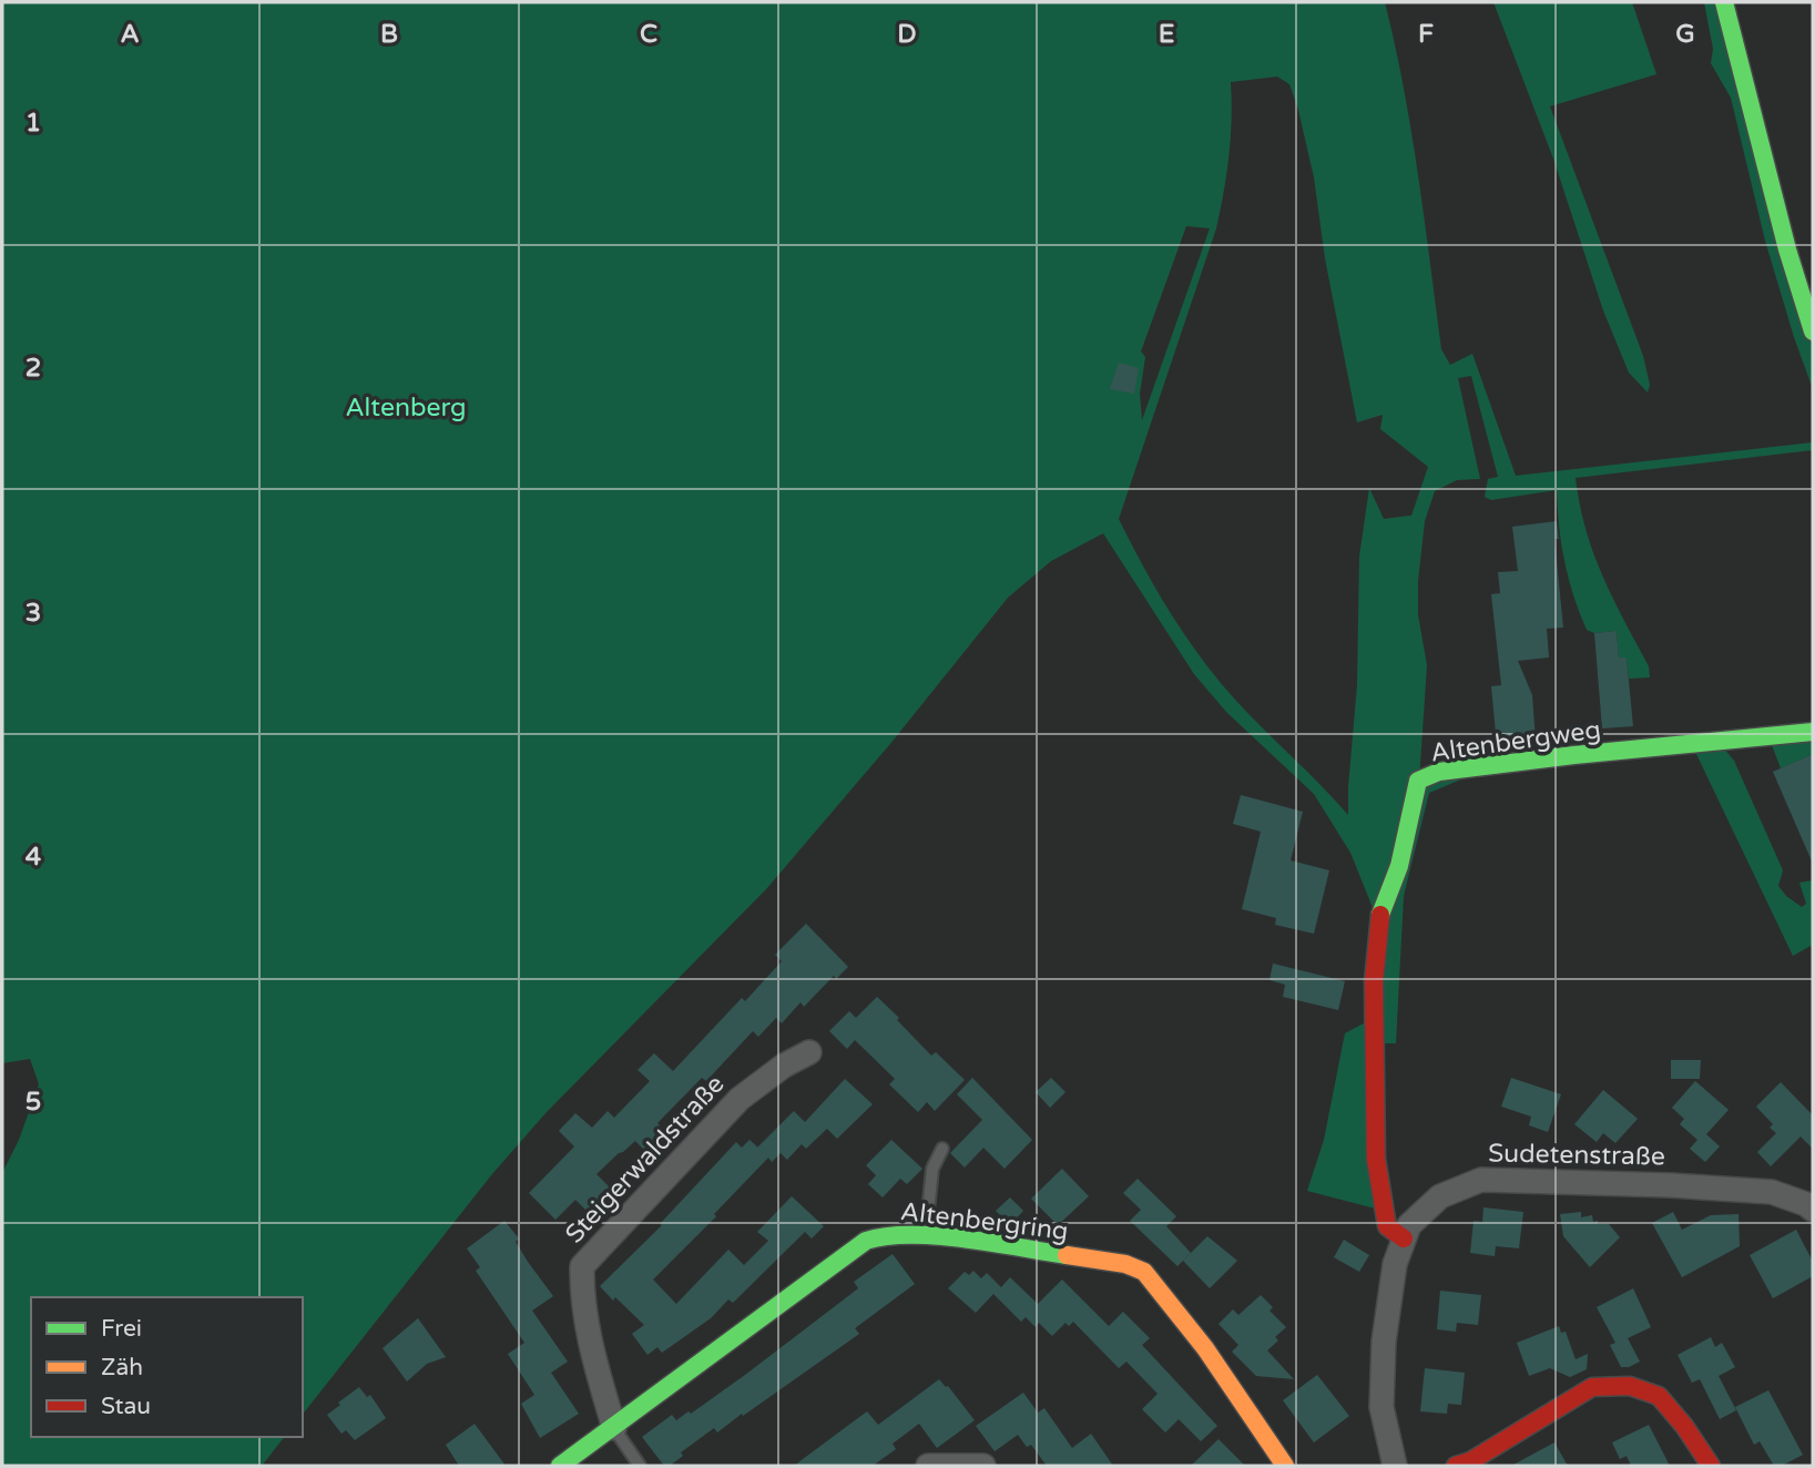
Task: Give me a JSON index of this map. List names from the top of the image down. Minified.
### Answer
{"streets":{"street":["Altenbergweg","Sudetenstraße","Steigerwaldstraße","Altenbergring"]},"crossings":[["Altenbergweg","Sudetenstraße"],["Steigerwaldstraße","Altenbergring"]],"parks":["Altenberg"],"legend":["Frei","Zäh","Stau"],"grid":{"columns":["A","B","C","D","E","F","G"],"rows":["1","2","3","4","5"]}}
